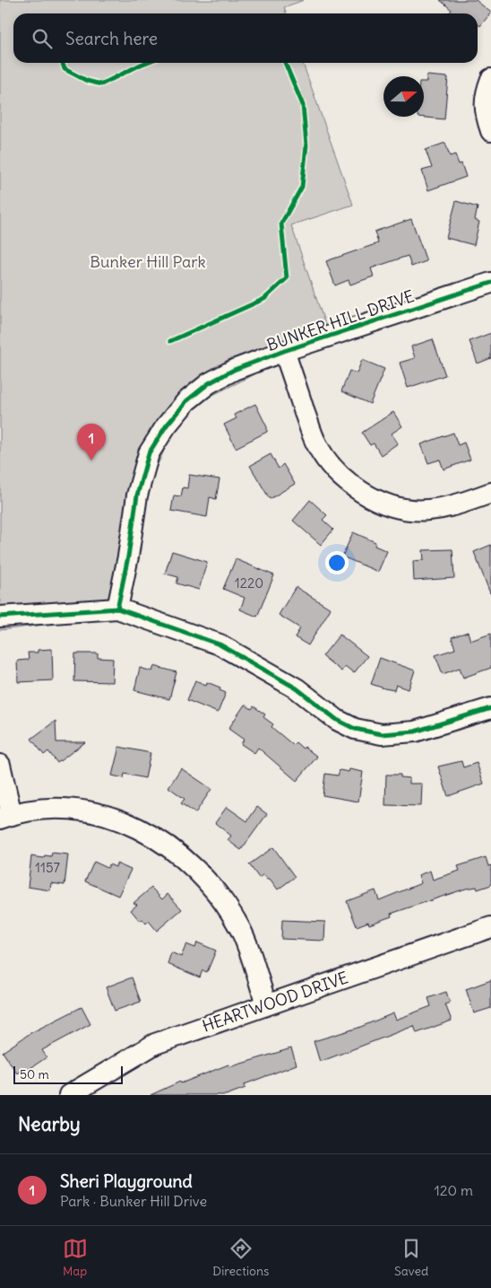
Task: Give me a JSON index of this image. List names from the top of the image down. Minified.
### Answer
{"streets":{"street":["BUNKER HILL DRIVE","HEARTWOOD DRIVE"]},"parks":["Bunker Hill Park"],"house_numbers":["1220","1157"],"scale_bar":"50 m","north":"right","page":{"search":"Search here","pins":"1","scale":"50 m","heading":"Nearby","list":[{"mark":"1","name":"Sheri Playground","note":"Park · Bunker Hill Drive","value":"120 m"}],"nav":["Map","Directions","Saved"]}}
